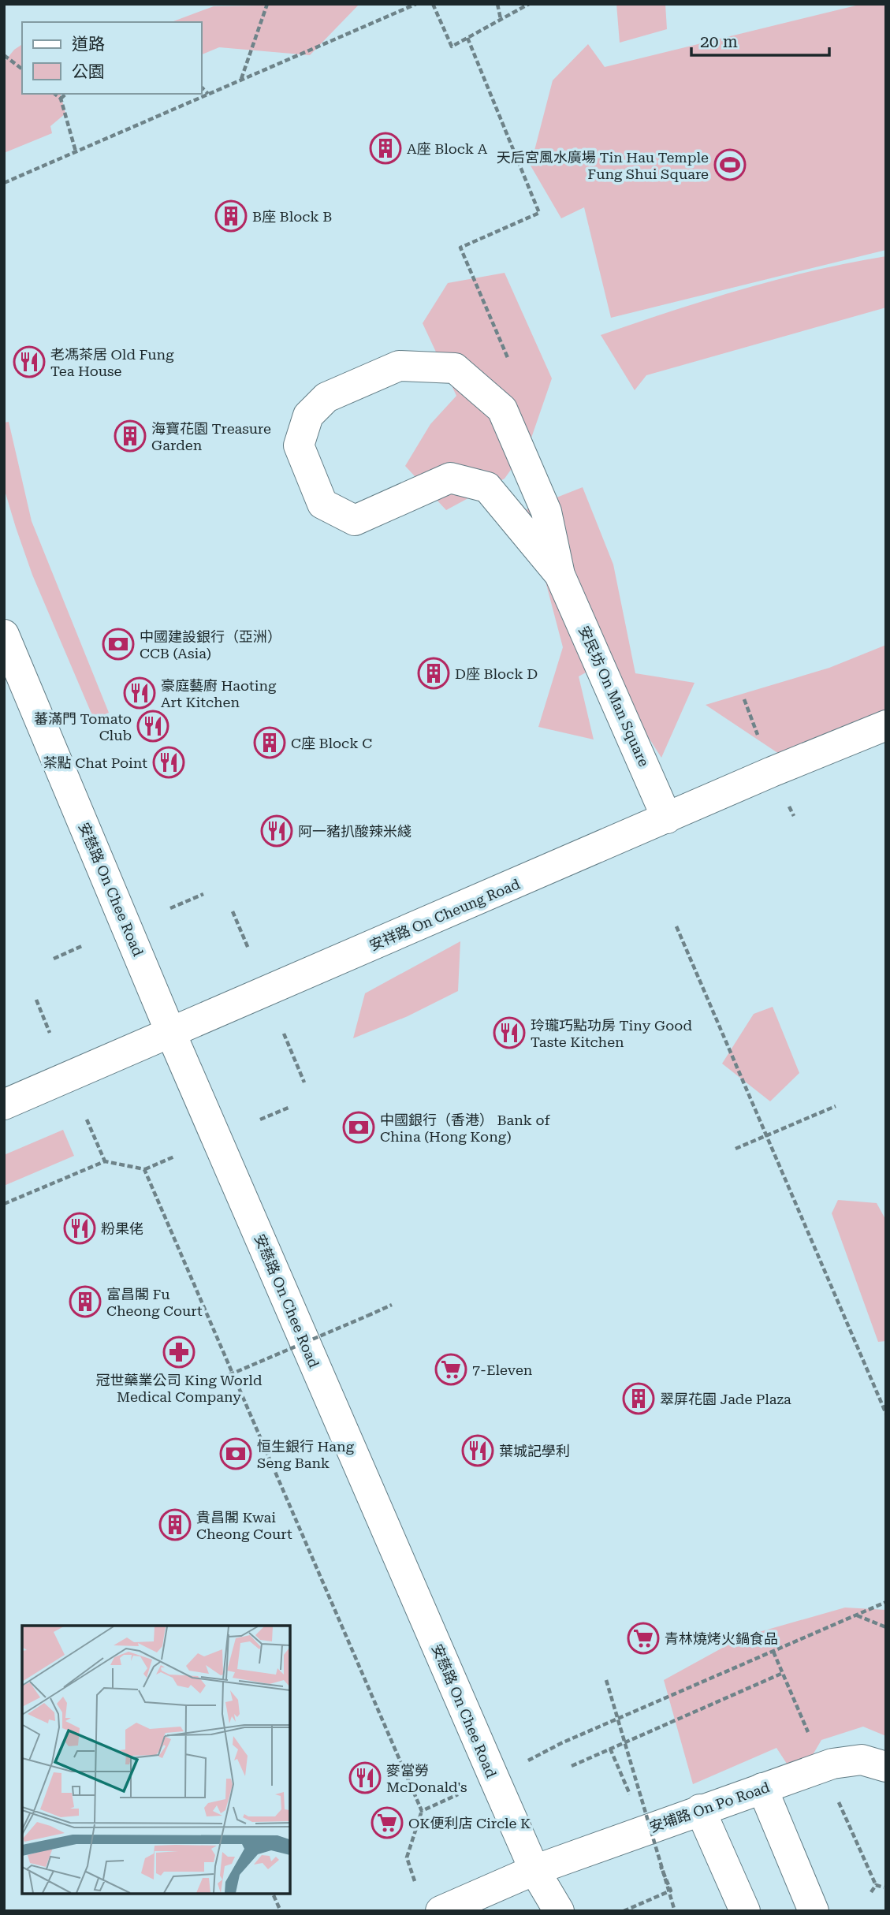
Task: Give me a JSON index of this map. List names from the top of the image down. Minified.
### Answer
{"streets":{"street":["安民坊 On Man Square","安慈路 On Chee Road","安祥路 On Cheung Road","安埔路 On Po Road"]},"crossings":[["安民坊 On Man Square","安祥路 On Cheung Road"],["安慈路 On Chee Road","安祥路 On Cheung Road"],["安慈路 On Chee Road","安埔路 On Po Road"]],"places":{"building":["A座 Block A","B座 Block B","海寶花園 Treasure Garden","D座 Block D","C座 Block C","富昌閣 Fu Cheong Court","翠屏花園 Jade Plaza","貴昌閣 Kwai Cheong Court"],"sports":["天后宮風水廣場 Tin Hau Temple Fung Shui Square"],"restaurant":["老馮茶居 Old Fung Tea House","豪庭藝廚 Haoting Art Kitchen","蕃滿門 Tomato Club","茶點 Chat Point","阿一豬扒酸辣米綫","玲瓏巧點功房 Tiny Good Taste Kitchen","粉果佬","葉城記學利","麥當勞 McDonald's"],"bank":["中國建設銀行（亞洲） CCB (Asia)","中國銀行（香港） Bank of China (Hong Kong)","恒生銀行 Hang Seng Bank"],"pharmacy":["冠世藥業公司 King World Medical Company"],"supermarket":["7-Eleven","青林燒烤火鍋食品","OK便利店 Circle K"]},"legend":["道路","公園"],"scale_bar":"20 m"}
